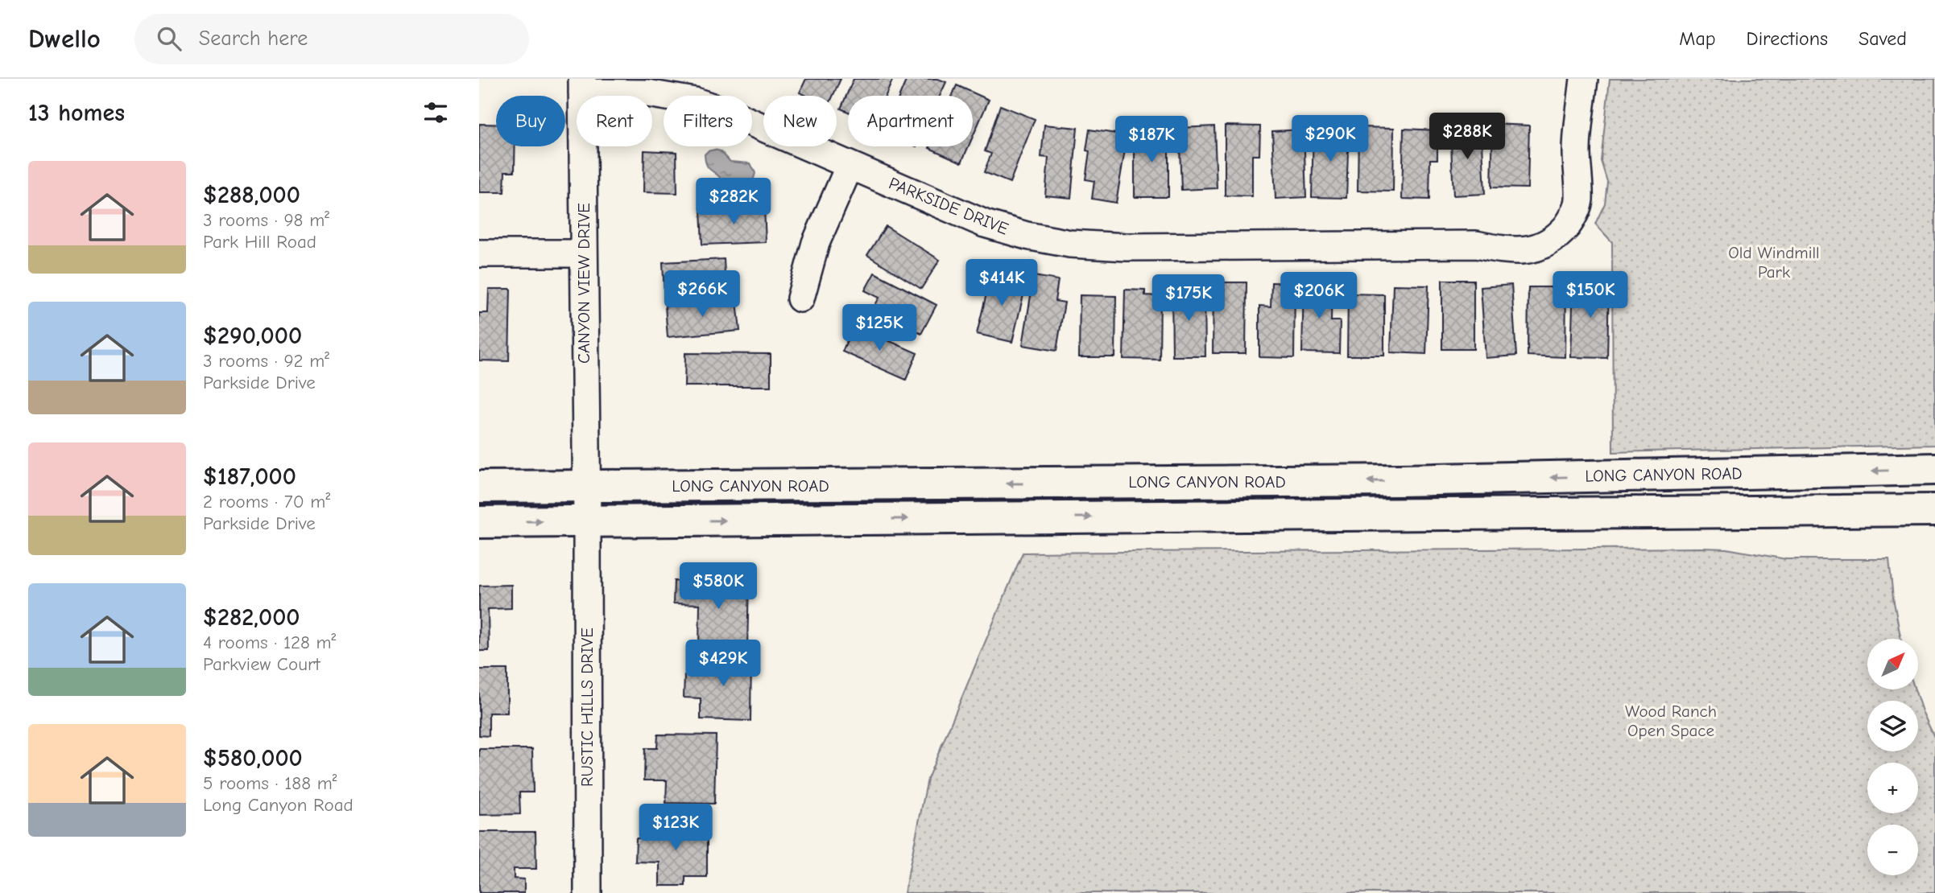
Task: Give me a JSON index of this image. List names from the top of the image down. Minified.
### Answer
{"streets":{"main road":["LONG CANYON ROAD"],"street":["PARKSIDE DRIVE","CANYON VIEW DRIVE","RUSTIC HILLS DRIVE"]},"crossings":[["PARKSIDE DRIVE","CANYON VIEW DRIVE"],["CANYON VIEW DRIVE","LONG CANYON ROAD"],["CANYON VIEW DRIVE","RUSTIC HILLS DRIVE"],["LONG CANYON ROAD","RUSTIC HILLS DRIVE"]],"parks":["Old Windmill Park","Wood Ranch Open Space"],"north":"top right","page":{"header":"Dwello","search":"Search here","nav":["Map","Directions","Saved"],"heading":"13 homes","chip":["Buy","Rent","Filters","New","Apartment"],"price":["$288K","$290K","$187K","$282K","$414K","$266K","$150K","$206K","$175K","$125K","$580K","$429K","$123K"],"list":[{"name":"$288,000","note":"3 rooms · 98 m² · Park Hill Road"},{"name":"$290,000","note":"3 rooms · 92 m² · Parkside Drive"},{"name":"$187,000","note":"2 rooms · 70 m² · Parkside Drive"},{"name":"$282,000","note":"4 rooms · 128 m² · Parkview Court"},{"name":"$580,000","note":"5 rooms · 188 m² · Long Canyon Road"}],"map_buttons":["+","−"]}}
